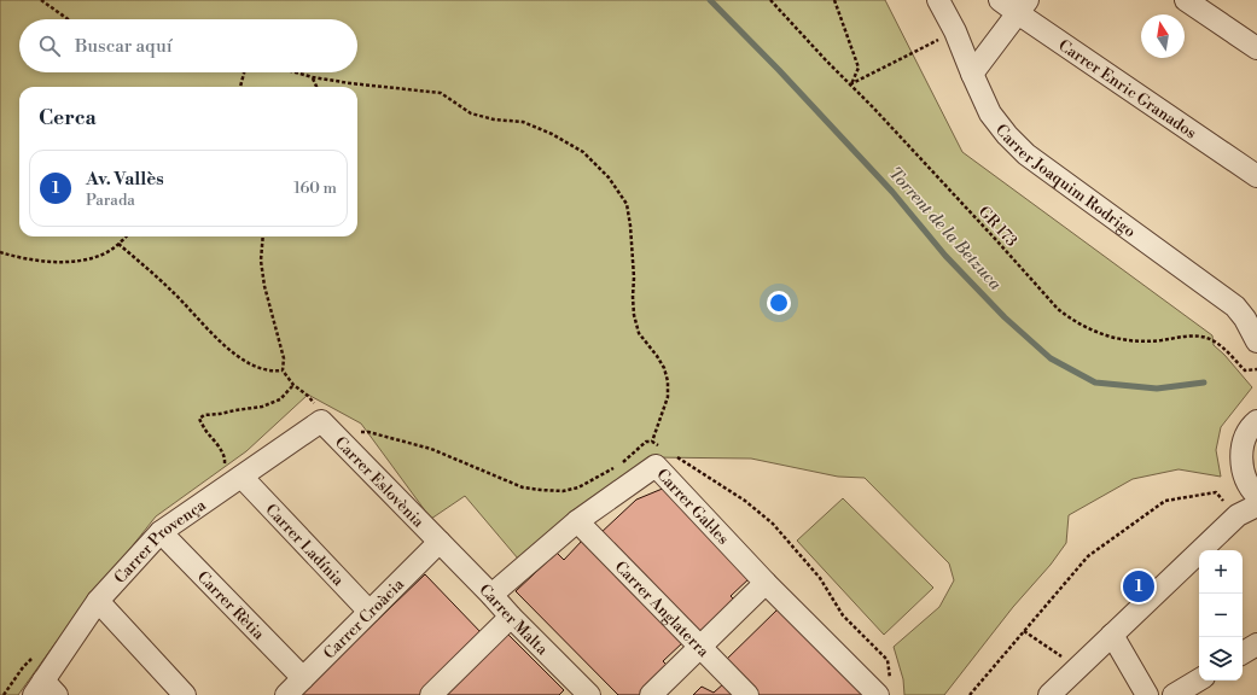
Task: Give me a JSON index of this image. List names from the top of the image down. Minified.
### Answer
{"streets":{"street":["Carrer Enric Granados","Carrer Joaquim Rodrigo","Carrer Eslovènia","Carrer Gal·les","Carrer Provença","Carrer Ladínia","Carrer Rètia","Carrer Anglaterra","Carrer Croàcia","Carrer Malta"],"path":["GR 173"]},"crossings":[["Carrer Eslovènia","Carrer Provença"],["Carrer Eslovènia","Carrer Croàcia"],["Carrer Eslovènia","Carrer Malta"],["Carrer Gal·les","Carrer Anglaterra"],["Carrer Gal·les","Carrer Malta"],["Carrer Provença","Carrer Ladínia"],["Carrer Provença","Carrer Rètia"],["Carrer Ladínia","Carrer Croàcia"],["Carrer Rètia","Carrer Croàcia"],["Carrer Croàcia","Carrer Malta"]],"water":["Torrent de la Betzuca"],"north":"top","page":{"search":"Buscar aquí","heading":"Cerca","list":[{"mark":"1","name":"Av. Vallès","note":"Parada","value":"160 m"}],"map_buttons":["+","−"],"pins":"1"}}
